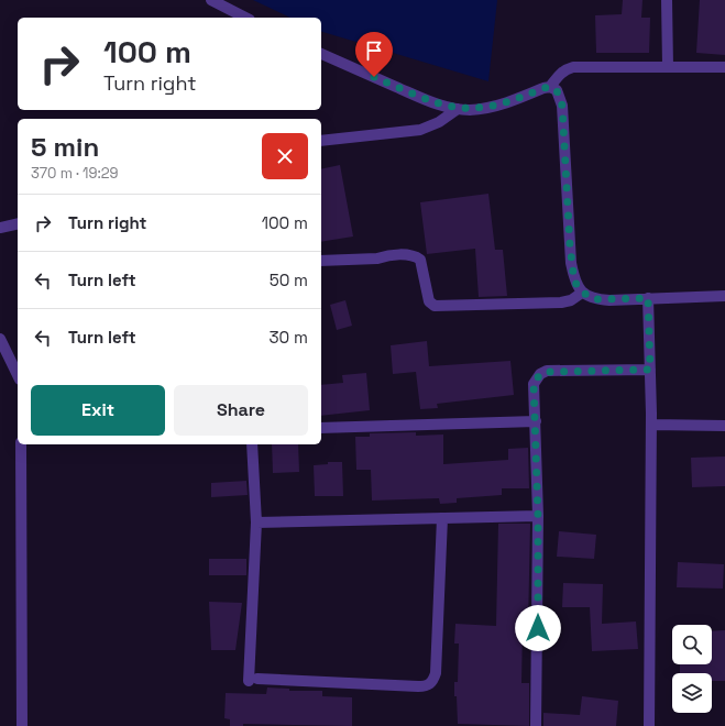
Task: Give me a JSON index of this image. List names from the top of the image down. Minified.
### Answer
{"page":{"turn":["100 m","Turn right"],"heading":["5 min","370 m · 19:29"],"list":[{"name":"Turn right","value":"100 m"},{"name":"Turn left","value":"50 m"},{"name":"Turn left","value":"30 m"}],"buttons":["Exit","Share"]}}
